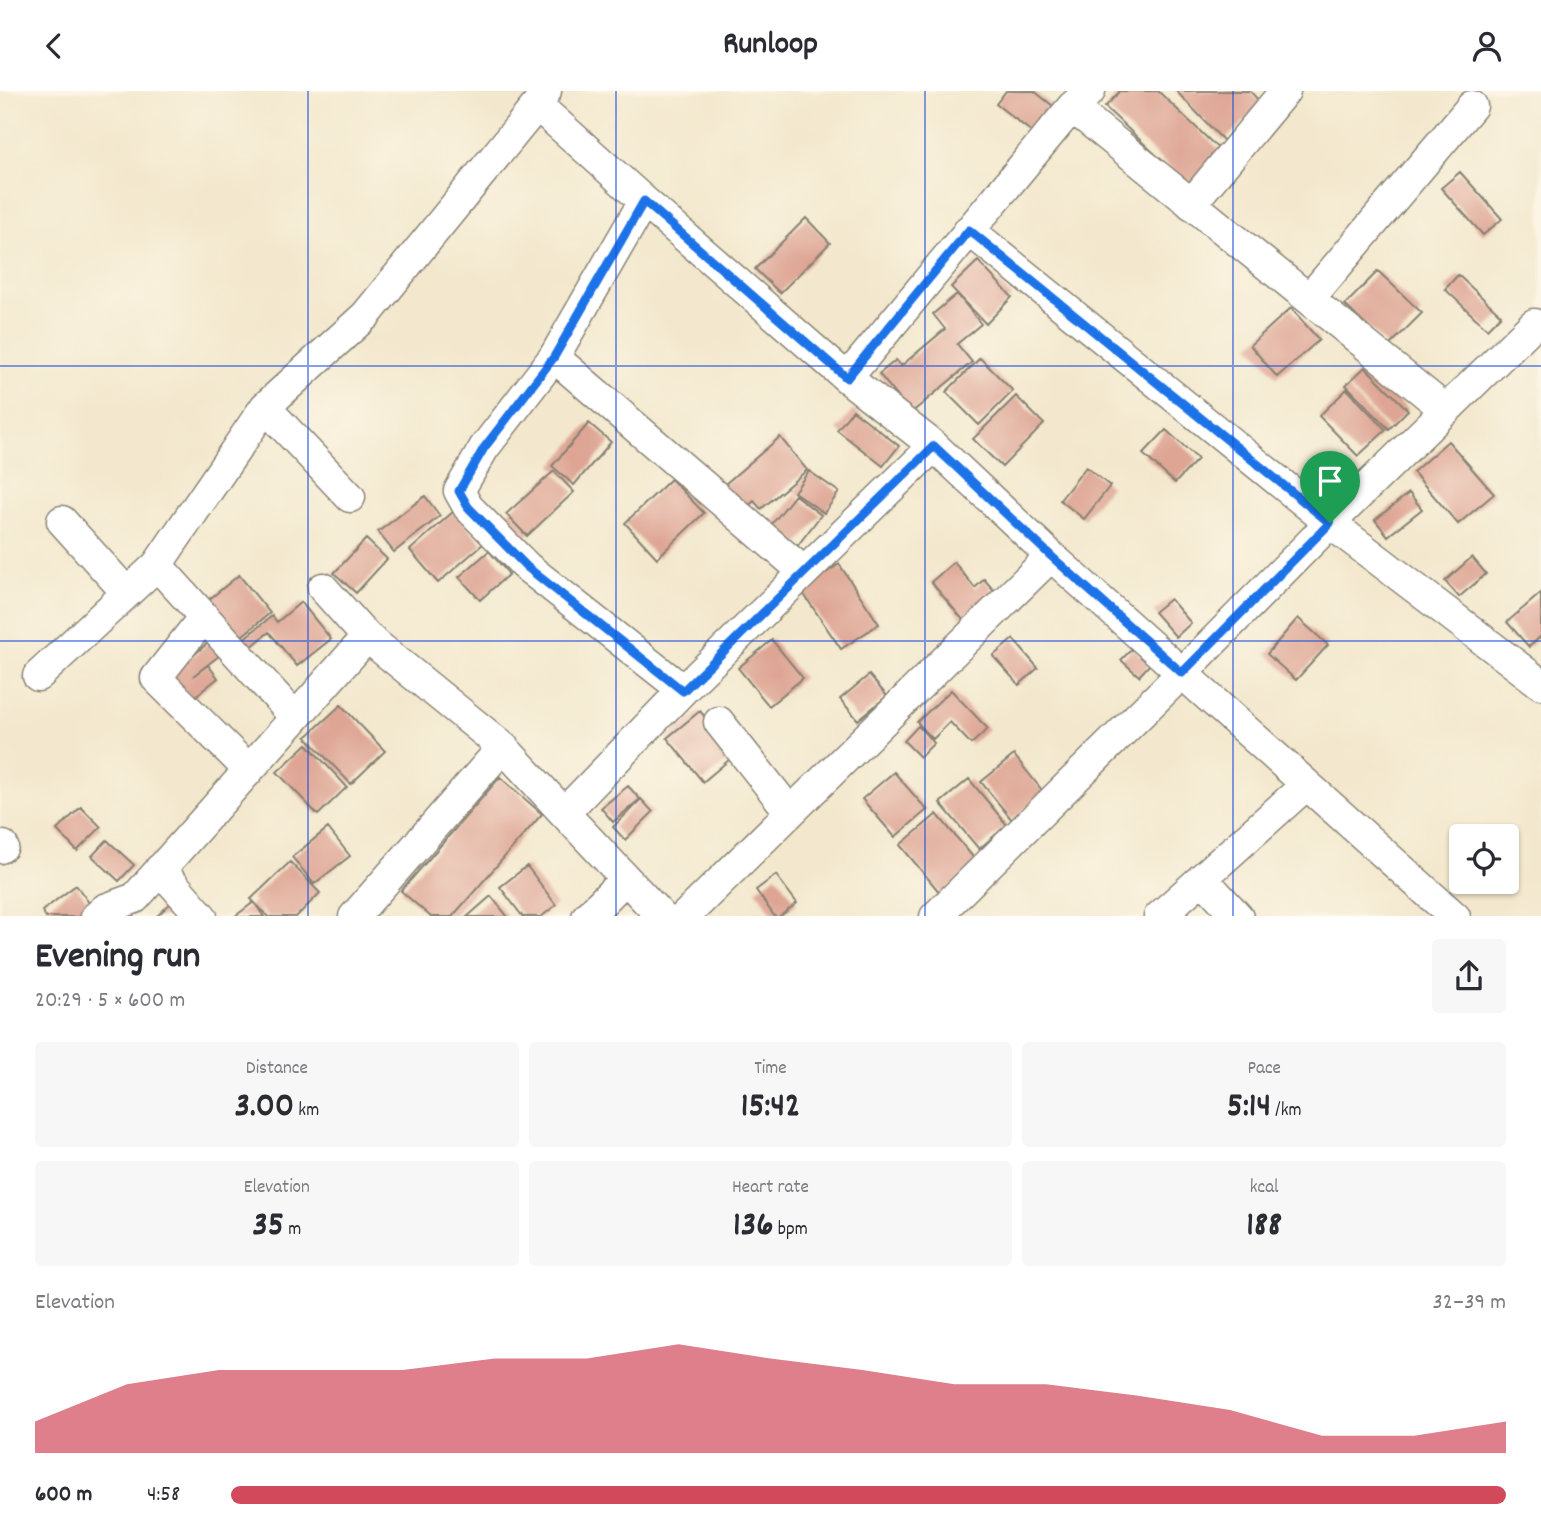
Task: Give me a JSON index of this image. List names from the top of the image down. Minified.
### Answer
{"page":{"header":"Runloop","heading":["Evening run","20:29 · 5 × 600 m"],"stats":[["Distance","3.00 km"],["Time","15:42"],["Pace","5:14 /km"],["Elevation","35 m"],["Heart rate","136 bpm"],["kcal","188"]],"chart":["Elevation","32–39 m"],"list":[{"name":"600 m","note":"4:58"}]}}
